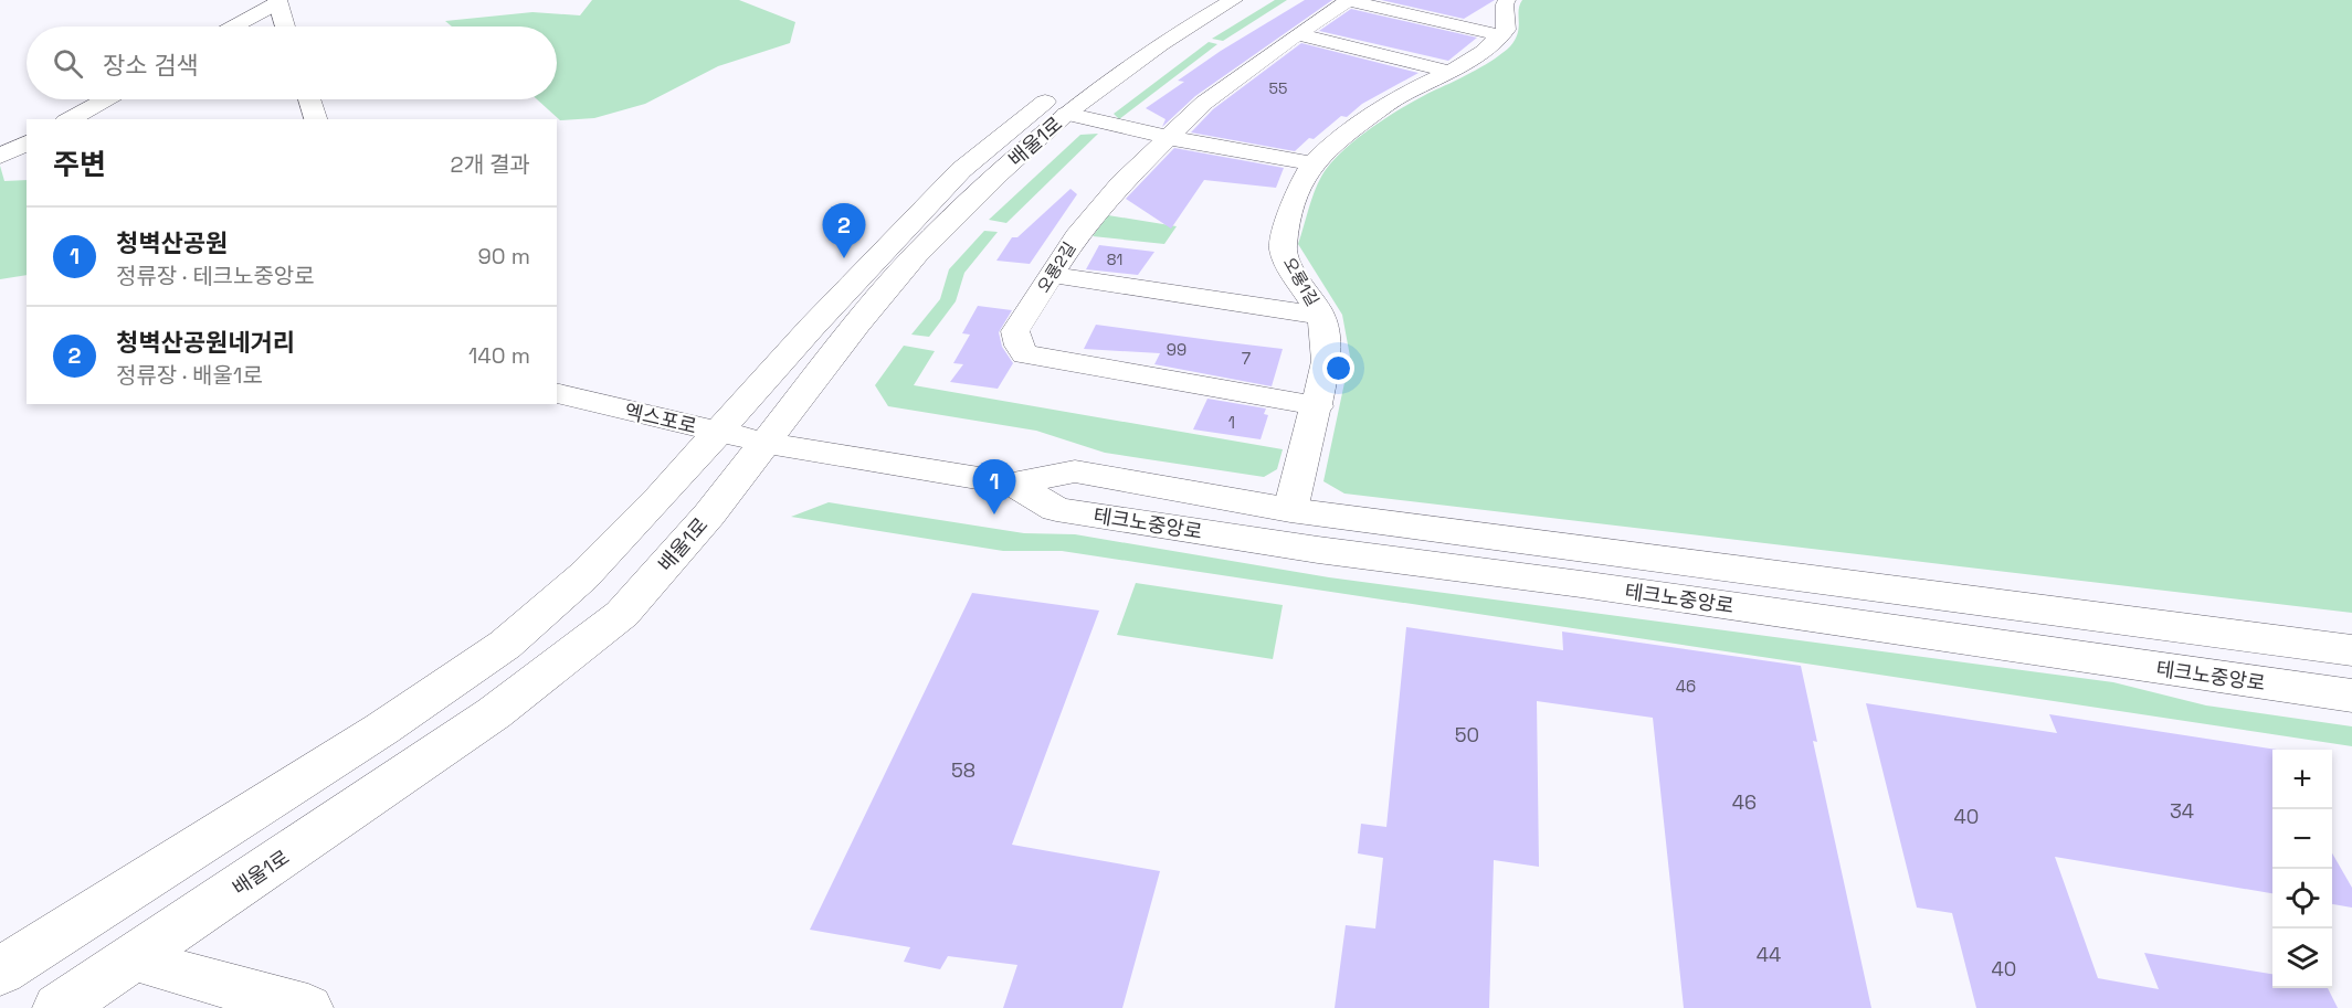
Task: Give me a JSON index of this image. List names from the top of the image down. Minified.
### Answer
{"streets":{"main road":["배울1로","엑스포로","테크노중앙로"],"street":["오룡2길","오룡1길"]},"crossings":[["배울1로","엑스포로"],["배울1로","테크노중앙로"],["오룡2길","오룡1길"],["오룡1길","테크노중앙로"],["엑스포로","테크노중앙로"]],"house_numbers":["55","81","99","7","1","46","50","58","46","34","40","44","40"],"page":{"search":"장소 검색","heading":["주변","2개 결과"],"pins":["2","1"],"list":[{"mark":"1","name":"청벽산공원","note":"정류장 · 테크노중앙로","value":"90 m"},{"mark":"2","name":"청벽산공원네거리","note":"정류장 · 배울1로","value":"140 m"}],"map_buttons":["+","−"]}}
